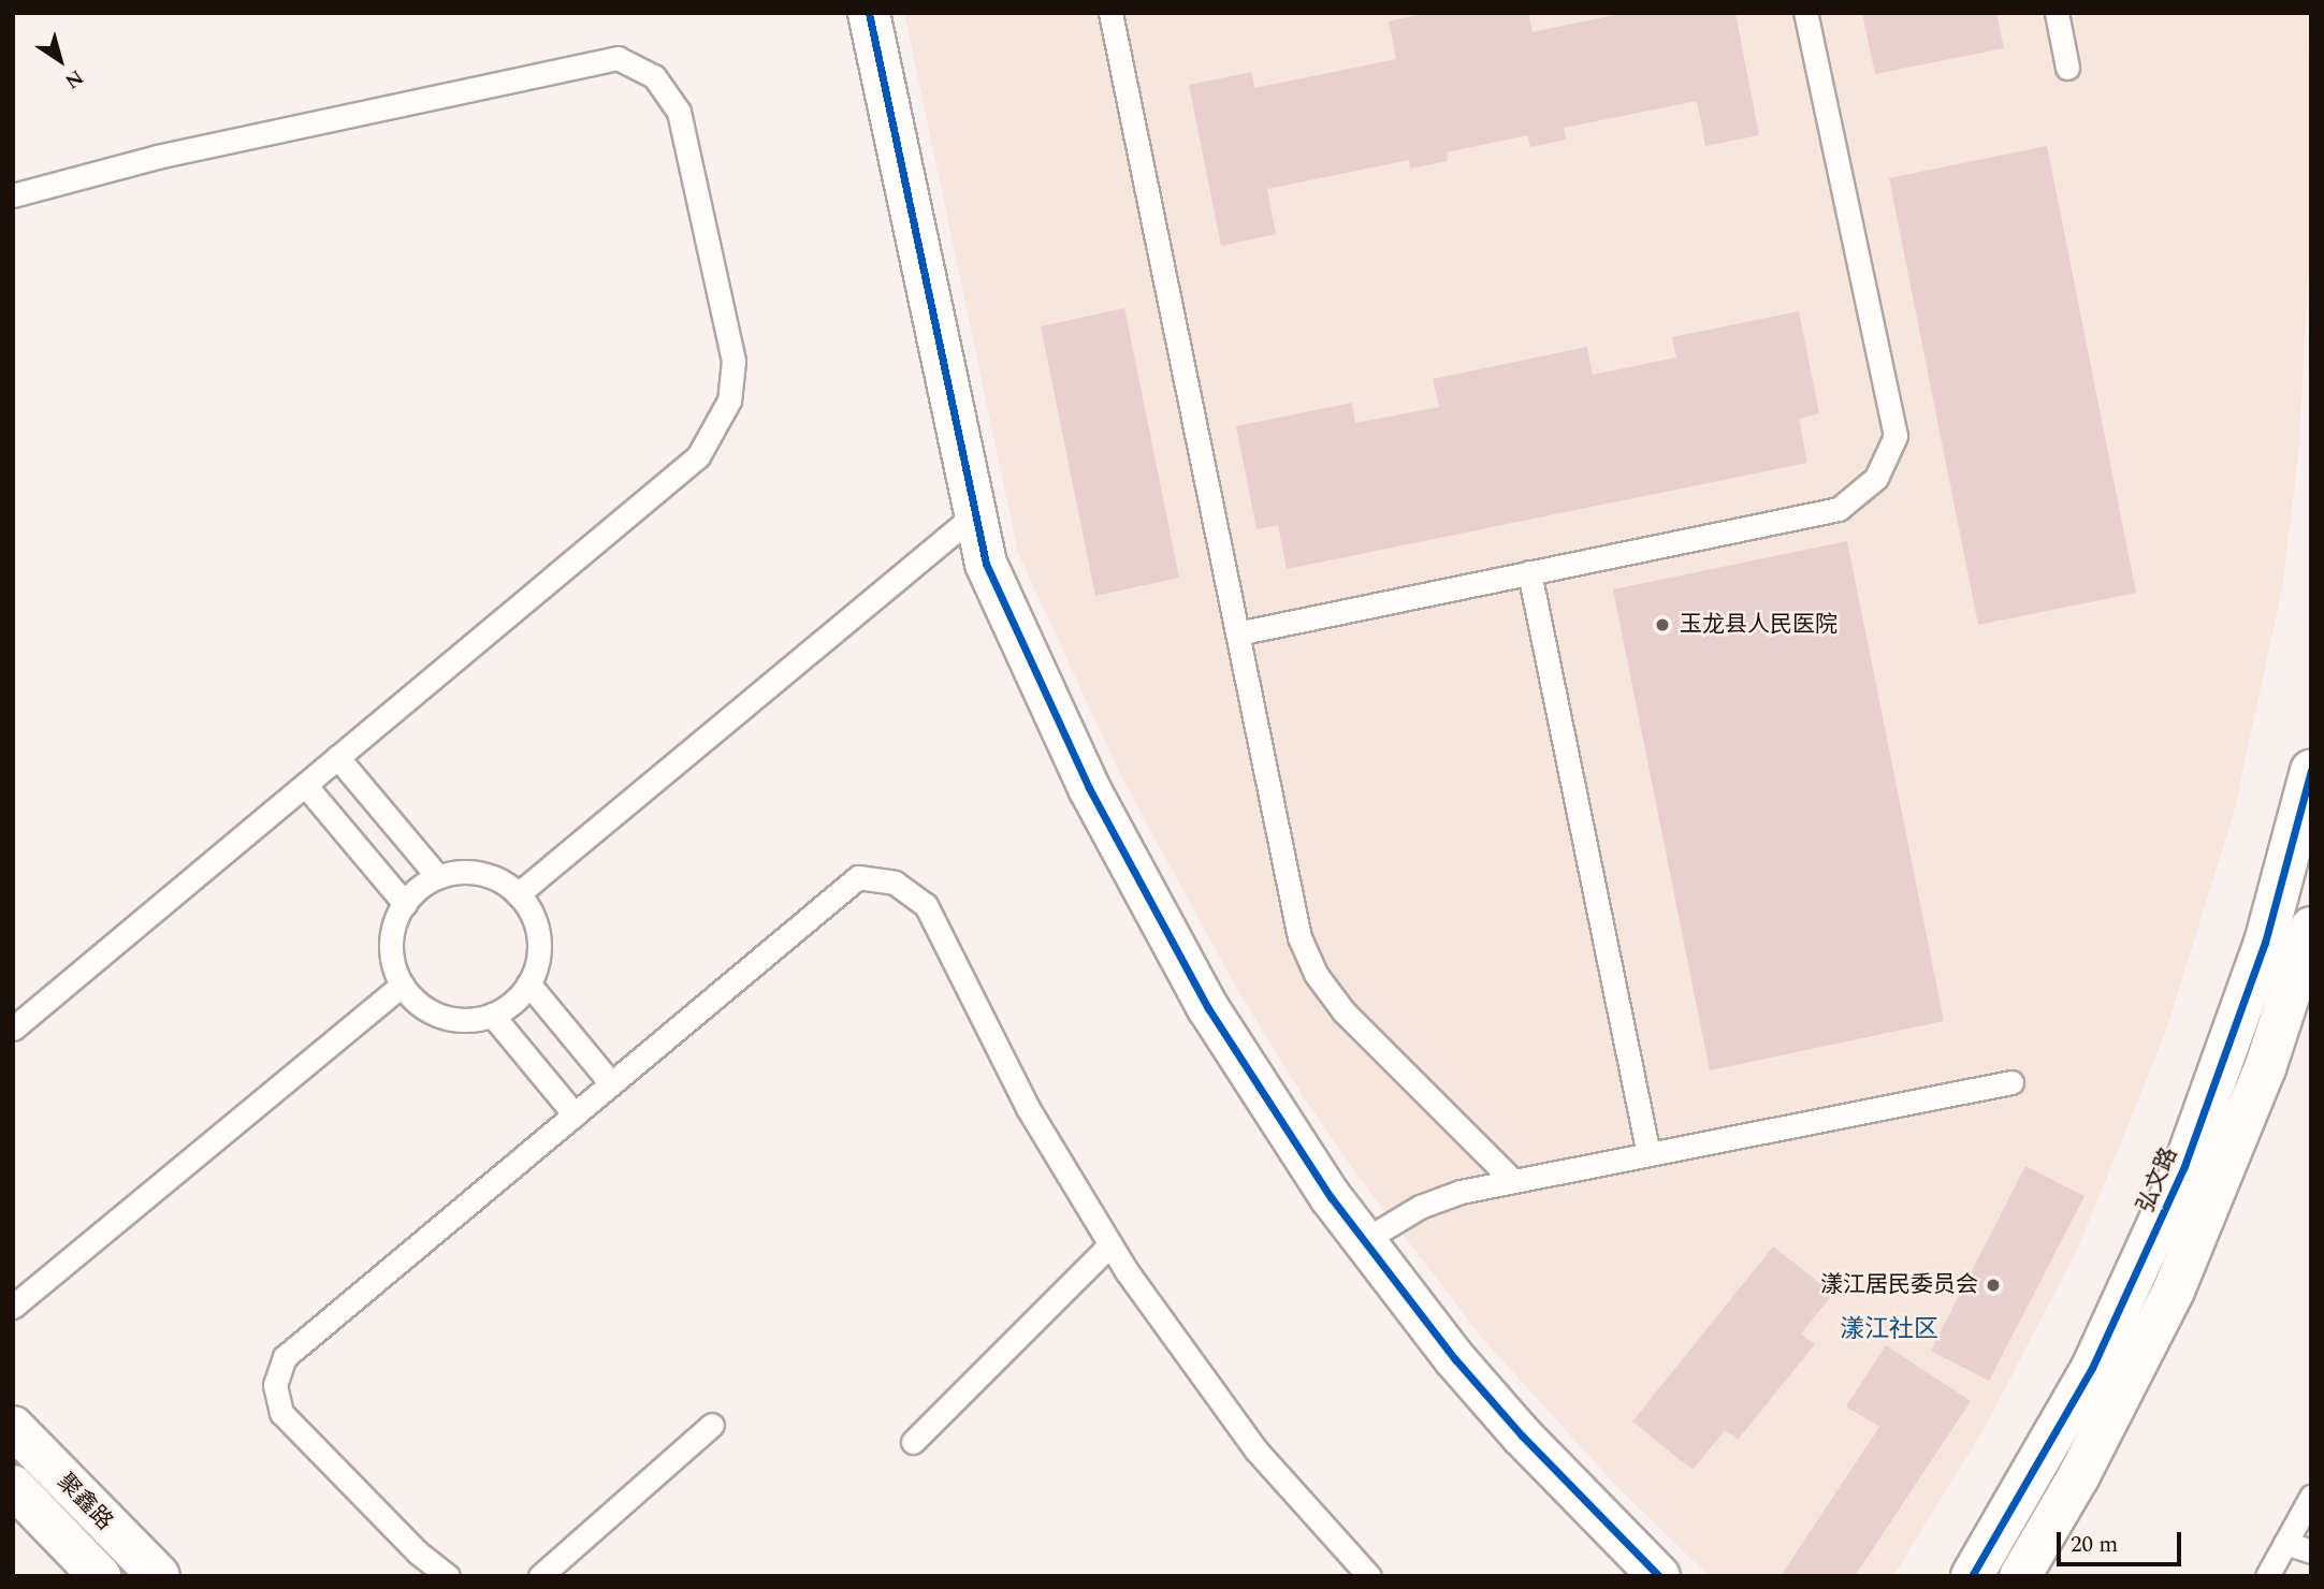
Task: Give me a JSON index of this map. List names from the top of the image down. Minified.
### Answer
{"streets":{"street":["弘文路","聚鑫路"]},"districts":["漾江社区"],"places":["玉龙县人民医院","漾江居民委员会"],"scale_bar":"20 m","north":"bottom right"}
